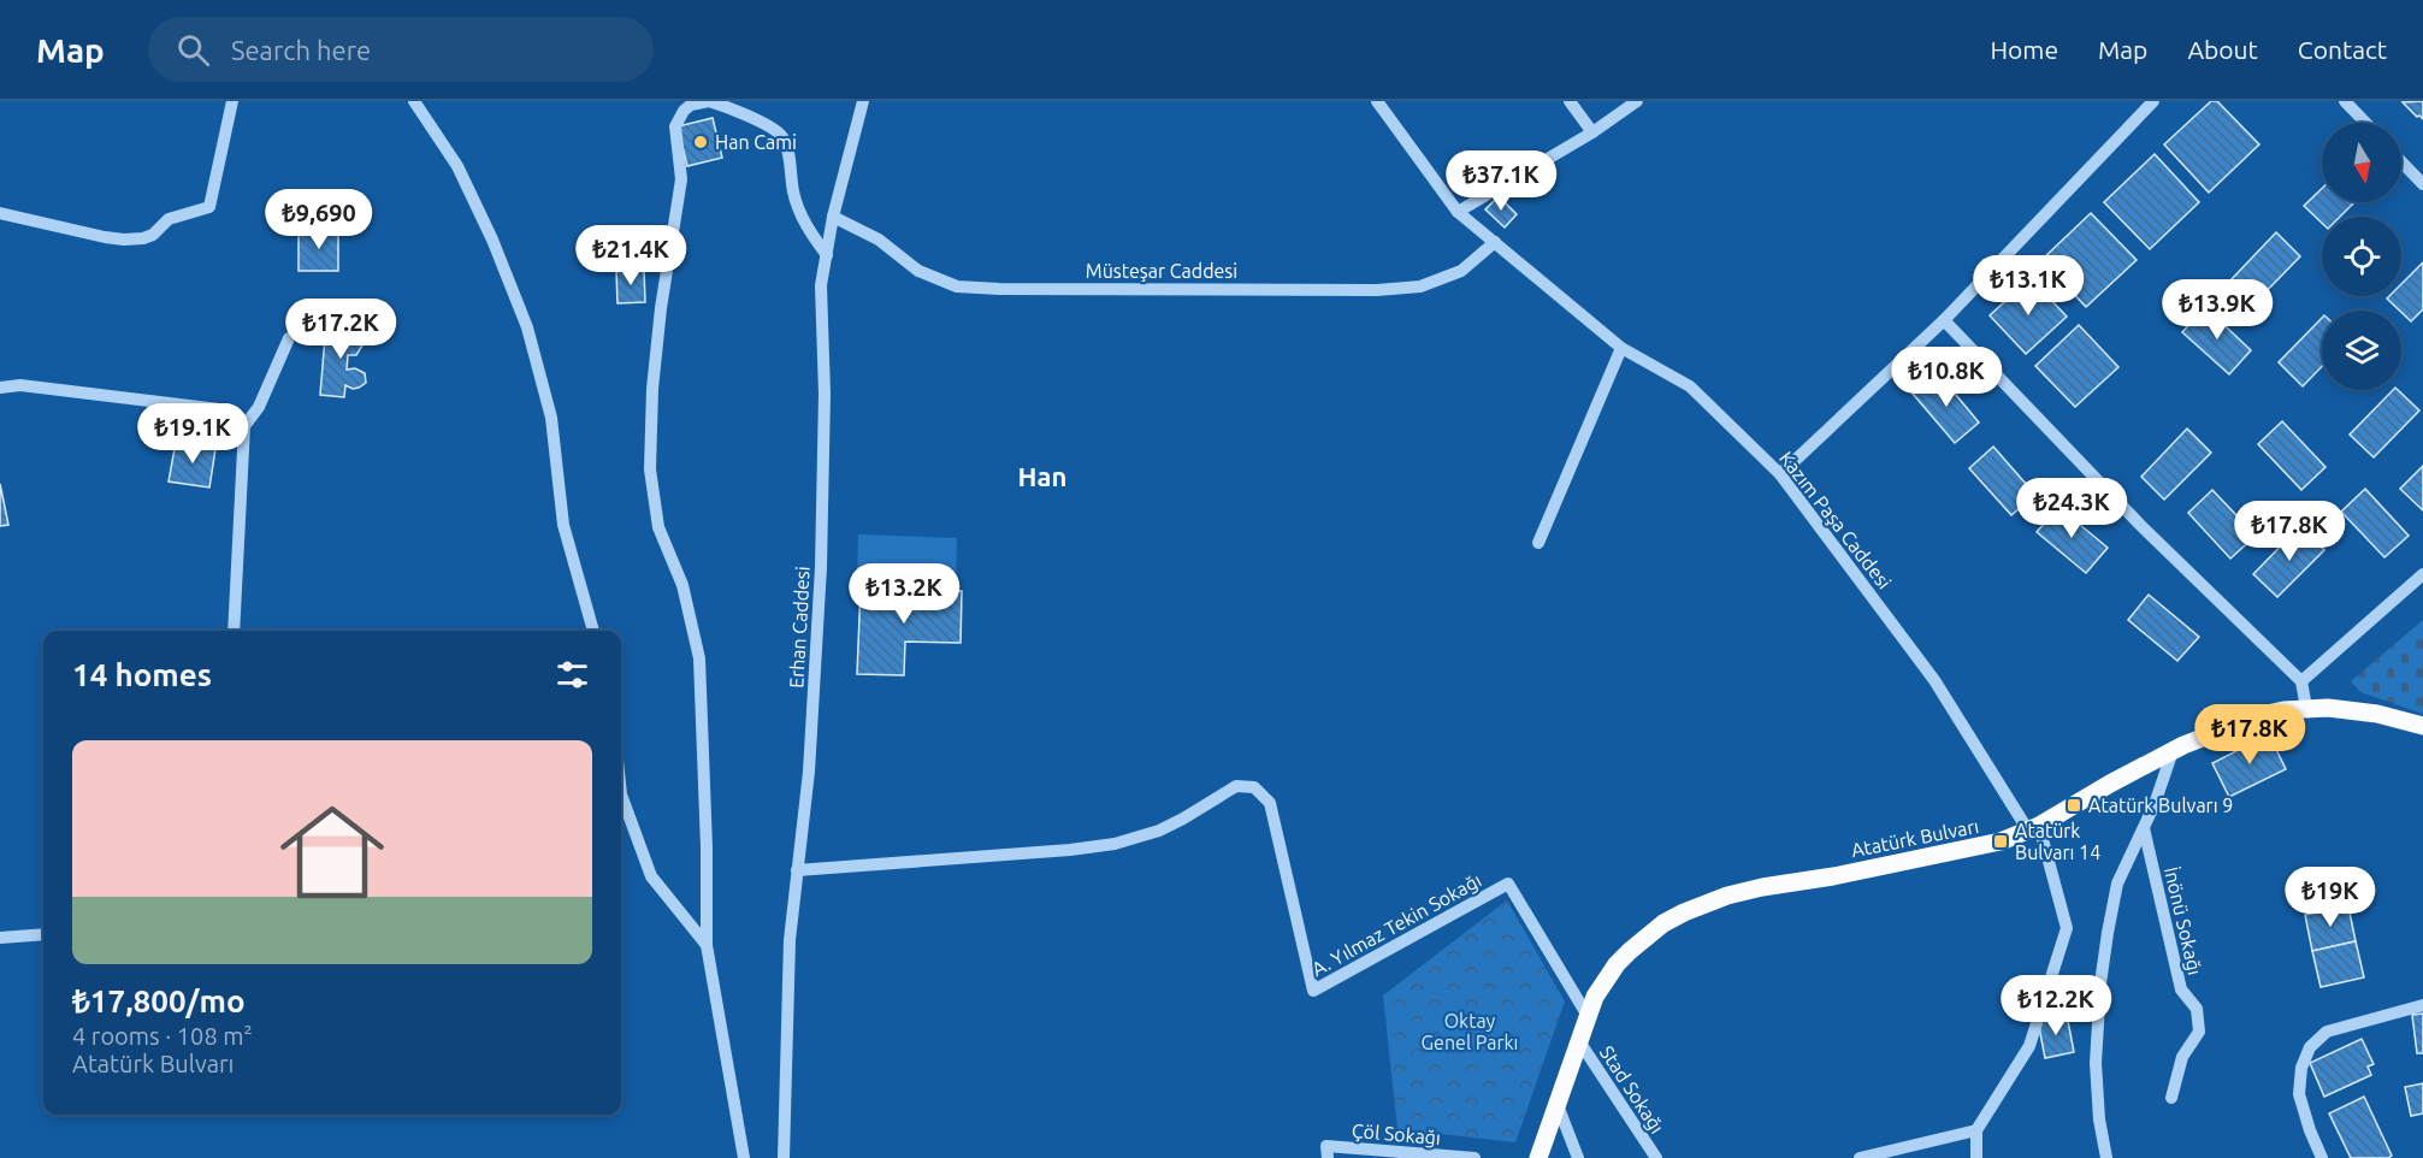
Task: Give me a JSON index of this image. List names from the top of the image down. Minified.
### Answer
{"streets":{"main road":["Atatürk Bulvarı"],"street":["Müsteşar Caddesi","Kazım Paşa Caddesi","Erhan Caddesi","İnönü Sokağı","A. Yılmaz Tekin Sokağı","Stad Sokağı","Çöl Sokağı"]},"crossings":[["Müsteşar Caddesi","Kazım Paşa Caddesi"],["Müsteşar Caddesi","Erhan Caddesi"],["Kazım Paşa Caddesi","Atatürk Bulvarı"],["Erhan Caddesi","A. Yılmaz Tekin Sokağı"],["Atatürk Bulvarı","A. Yılmaz Tekin Sokağı"],["Atatürk Bulvarı","Stad Sokağı"]],"districts":["Han"],"parks":["Oktay Genel Parkı"],"places":{"other":["Han Cami"],"transit":["Atatürk Bulvarı 9","Atatürk Bulvarı 14"]},"north":"bottom","page":{"header":"Map","search":"Search here","nav":["Home","Map","About","Contact"],"price":["₺37.1K","₺9,690","₺21.4K","₺13.1K","₺13.9K","₺17.2K","₺10.8K","₺19.1K","₺24.3K","₺17.8K","₺13.2K","₺17.8K","₺19K","₺12.2K"],"heading":"14 homes","list":[{"name":"₺17,800/mo","note":"4 rooms · 108 m² · Atatürk Bulvarı"}]}}
